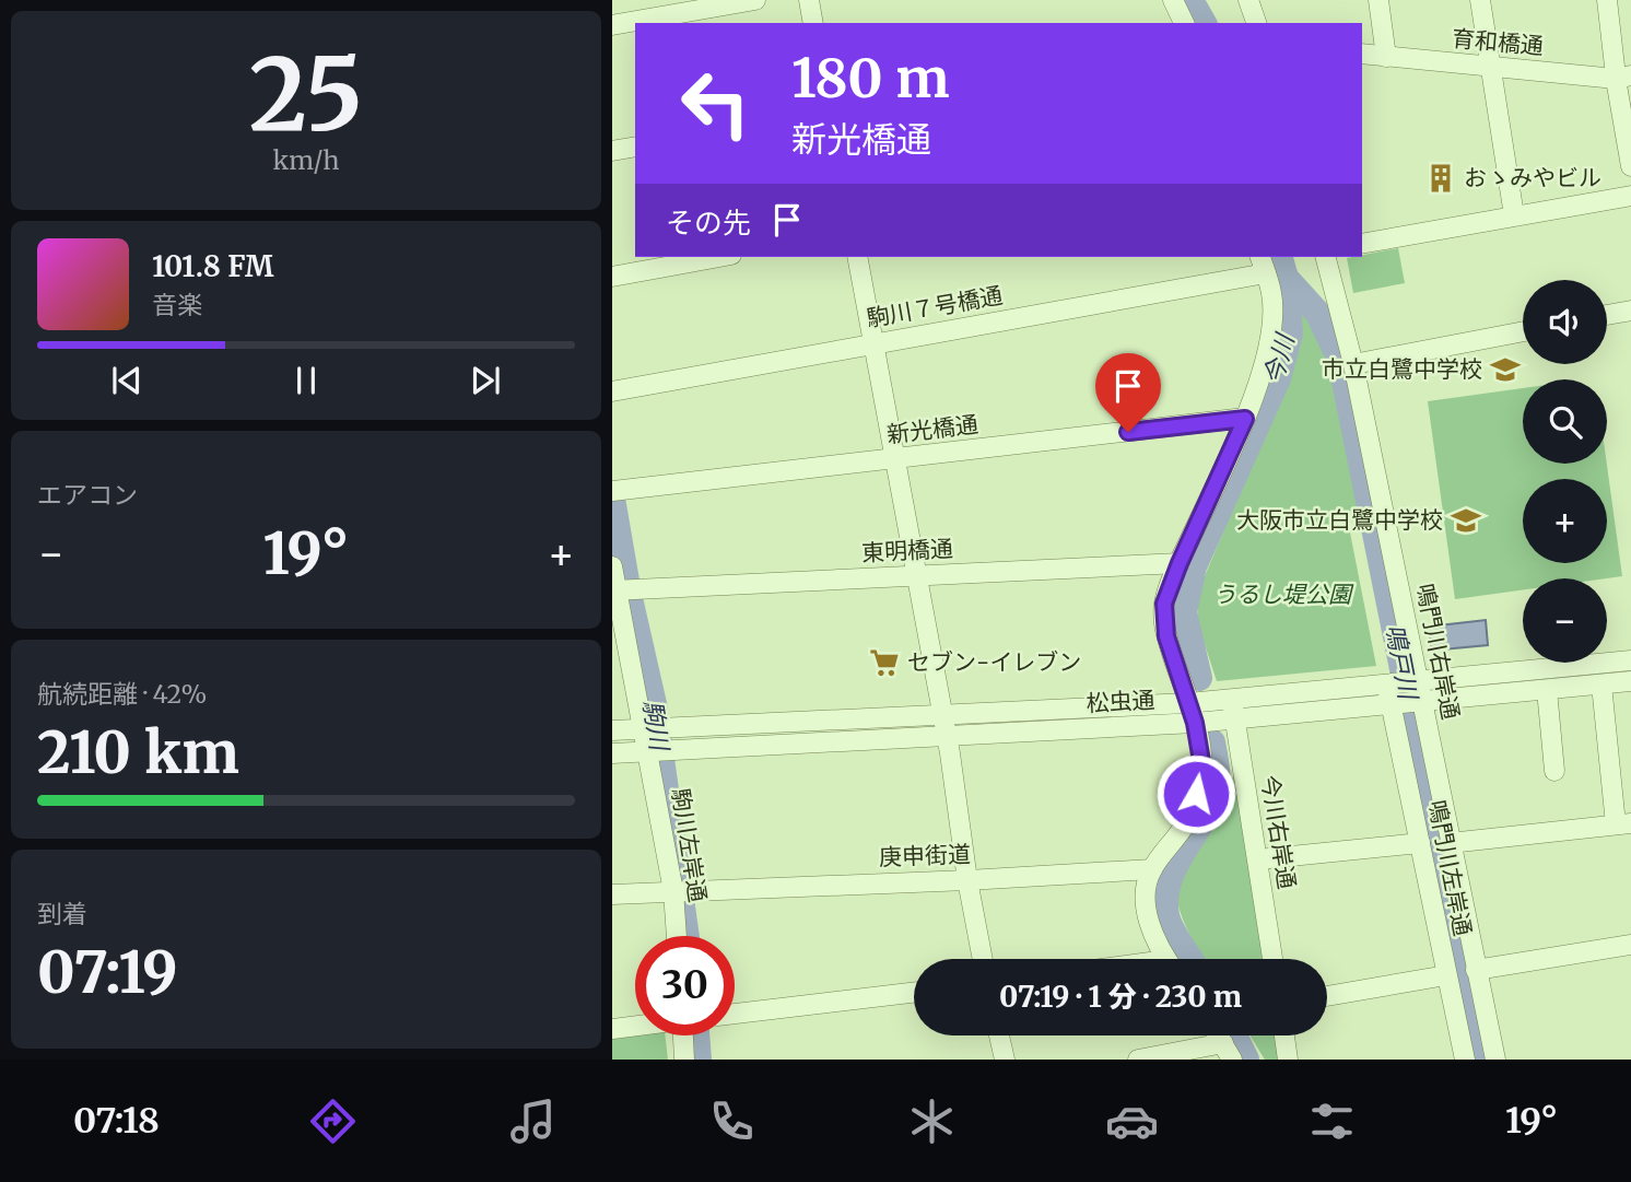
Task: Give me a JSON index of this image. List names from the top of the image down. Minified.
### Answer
{"streets":{"street":["育和橋通","駒川７号橋通","新光橋通","東明橋通","鳴門川右岸通","松虫通","今川右岸通","駒川左岸通","庚申街道","鳴門川左岸通"]},"crossings":[["東明橋通","駒川左岸通"],["鳴門川右岸通","松虫通"],["松虫通","今川右岸通"],["松虫通","駒川左岸通"],["松虫通","鳴門川左岸通"],["駒川左岸通","庚申街道"]],"water":["今川","鳴戸川","駒川"],"parks":["うるし堤公園"],"places":{"building":["おゝみやビル"],"school or university":["市立白鷺中学校","大阪市立白鷺中学校"],"supermarket":["セブン-イレブン"]},"page":{"tile":[["25","km/h"],"エアコン",["航続距離 · 42%","210 km"],["到着","07:19"]],"turn":["180 m","新光橋通"],"then":"その先","song":["101.8 FM","音楽"],"map_buttons":["+","−"],"heat":["−","19°","+"],"limit":"30","trip":"07:19 · 1 分 · 230 m","tabs":["07:18","19°"]}}
